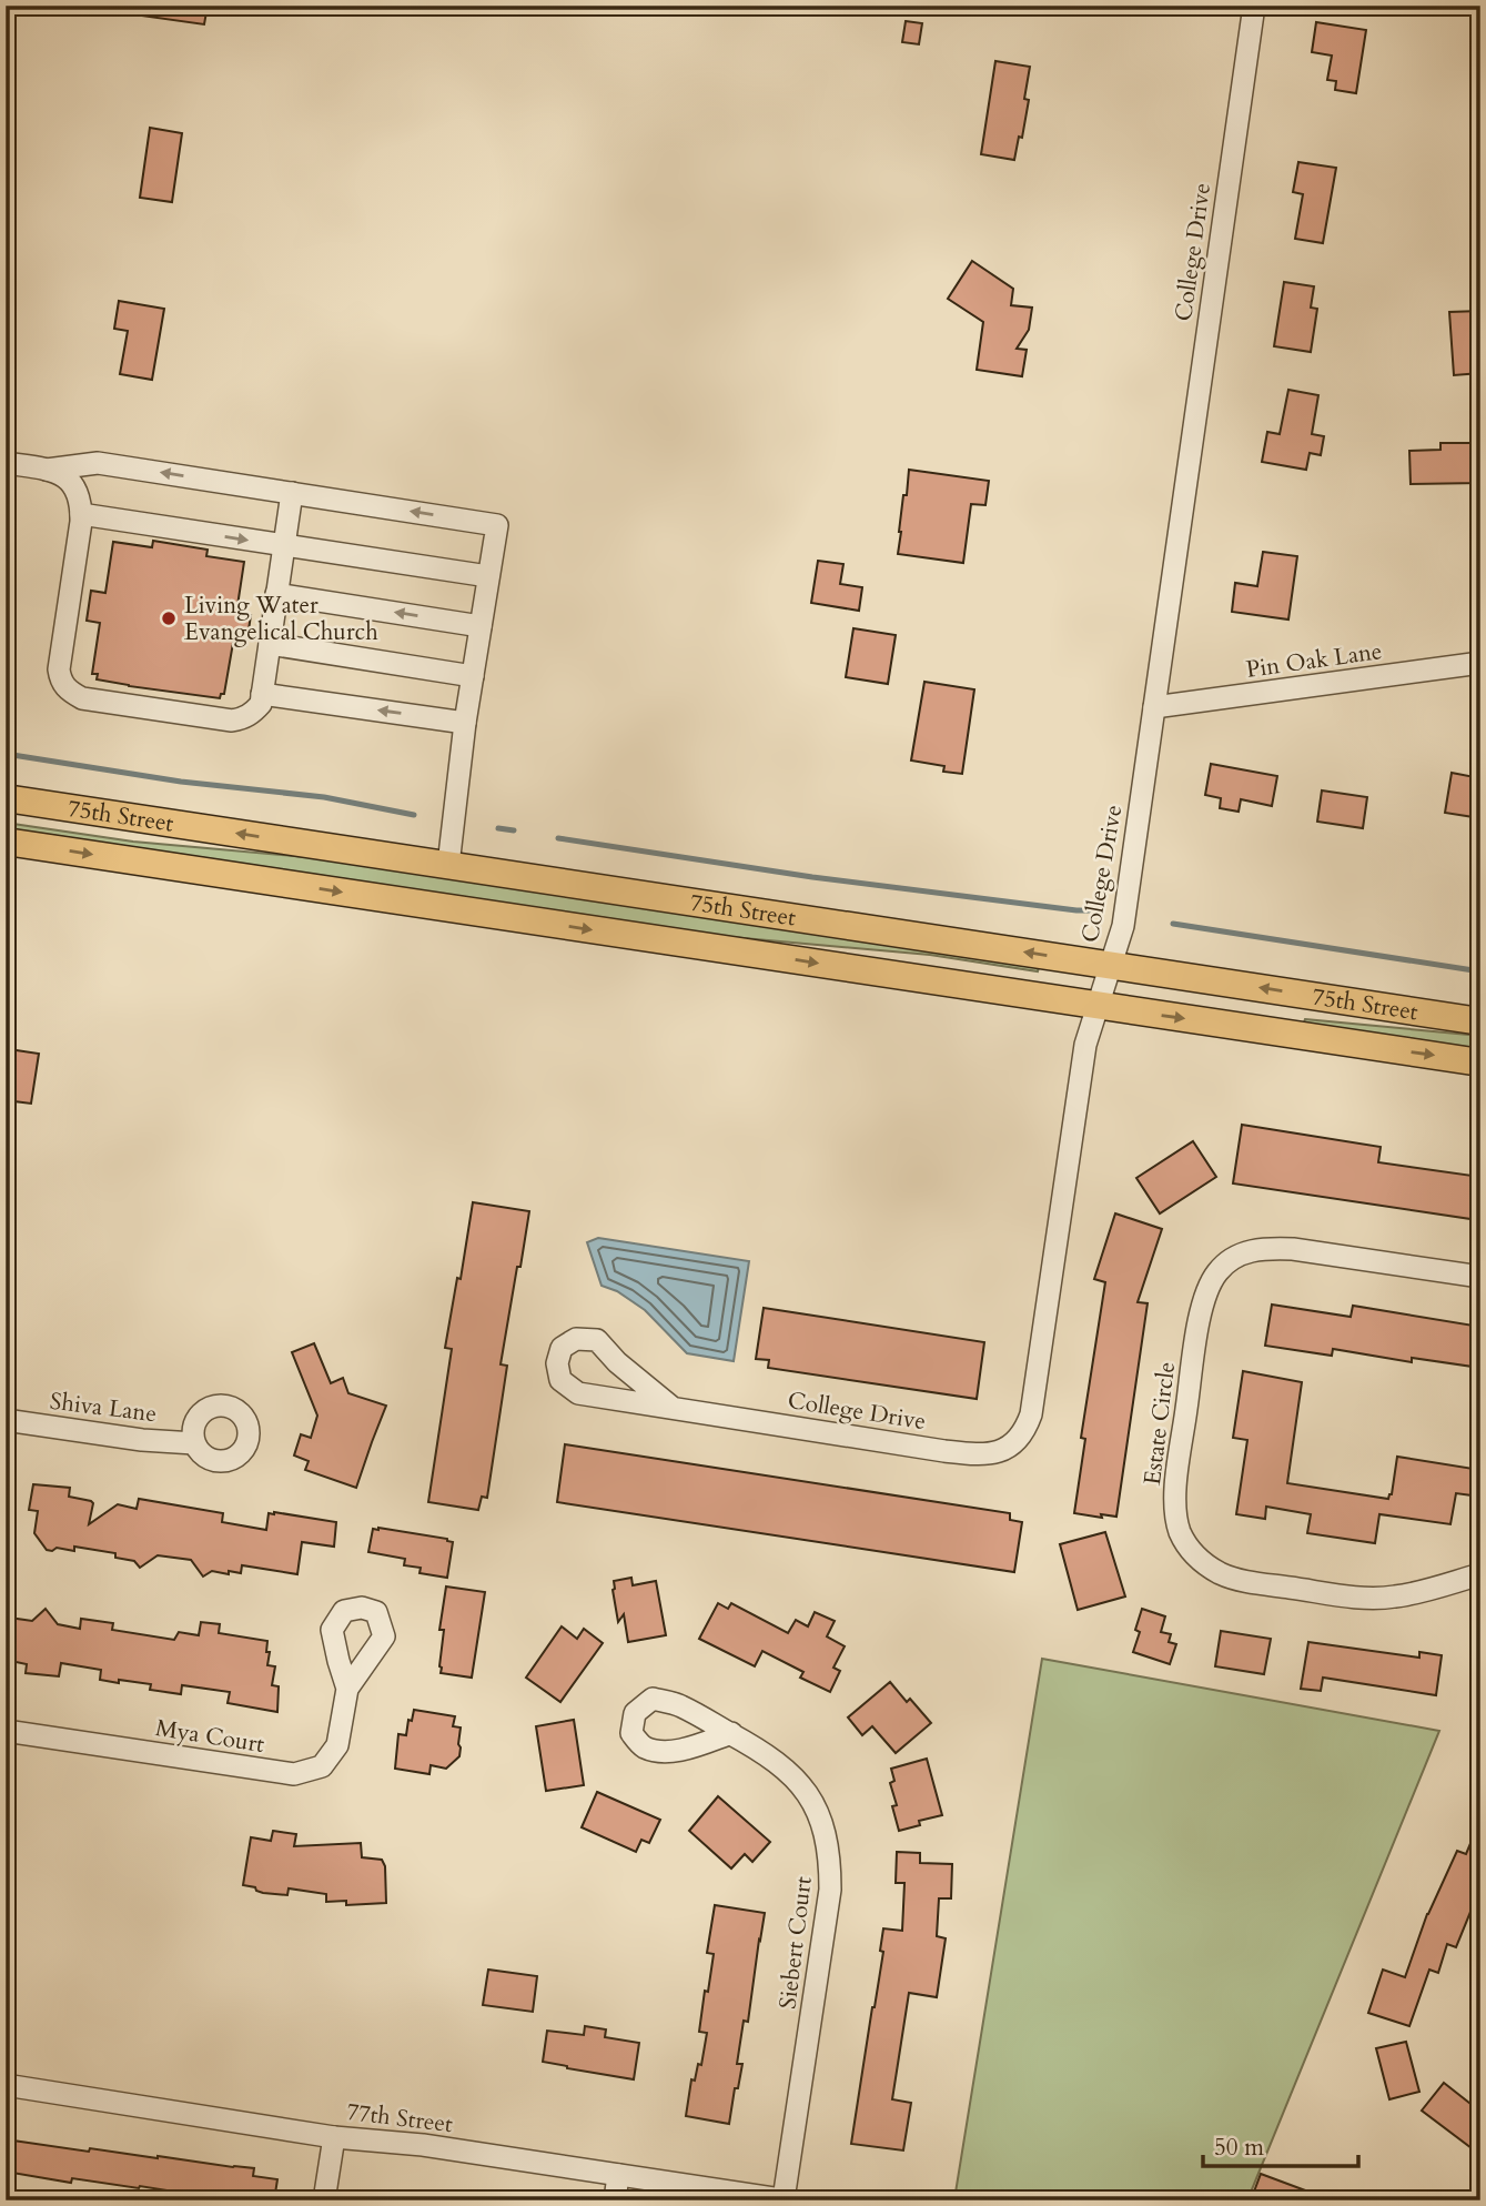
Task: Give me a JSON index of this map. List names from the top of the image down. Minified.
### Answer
{"streets":{"main road":["75th Street"],"street":["College Drive","Pin Oak Lane","Shiva Lane","Estate Circle","Mya Court","Siebert Court","77th Street"]},"crossings":[["College Drive","Pin Oak Lane"],["College Drive","75th Street"],["Siebert Court","77th Street"]],"places":["Living Water Evangelical Church"],"scale_bar":"50 m"}
